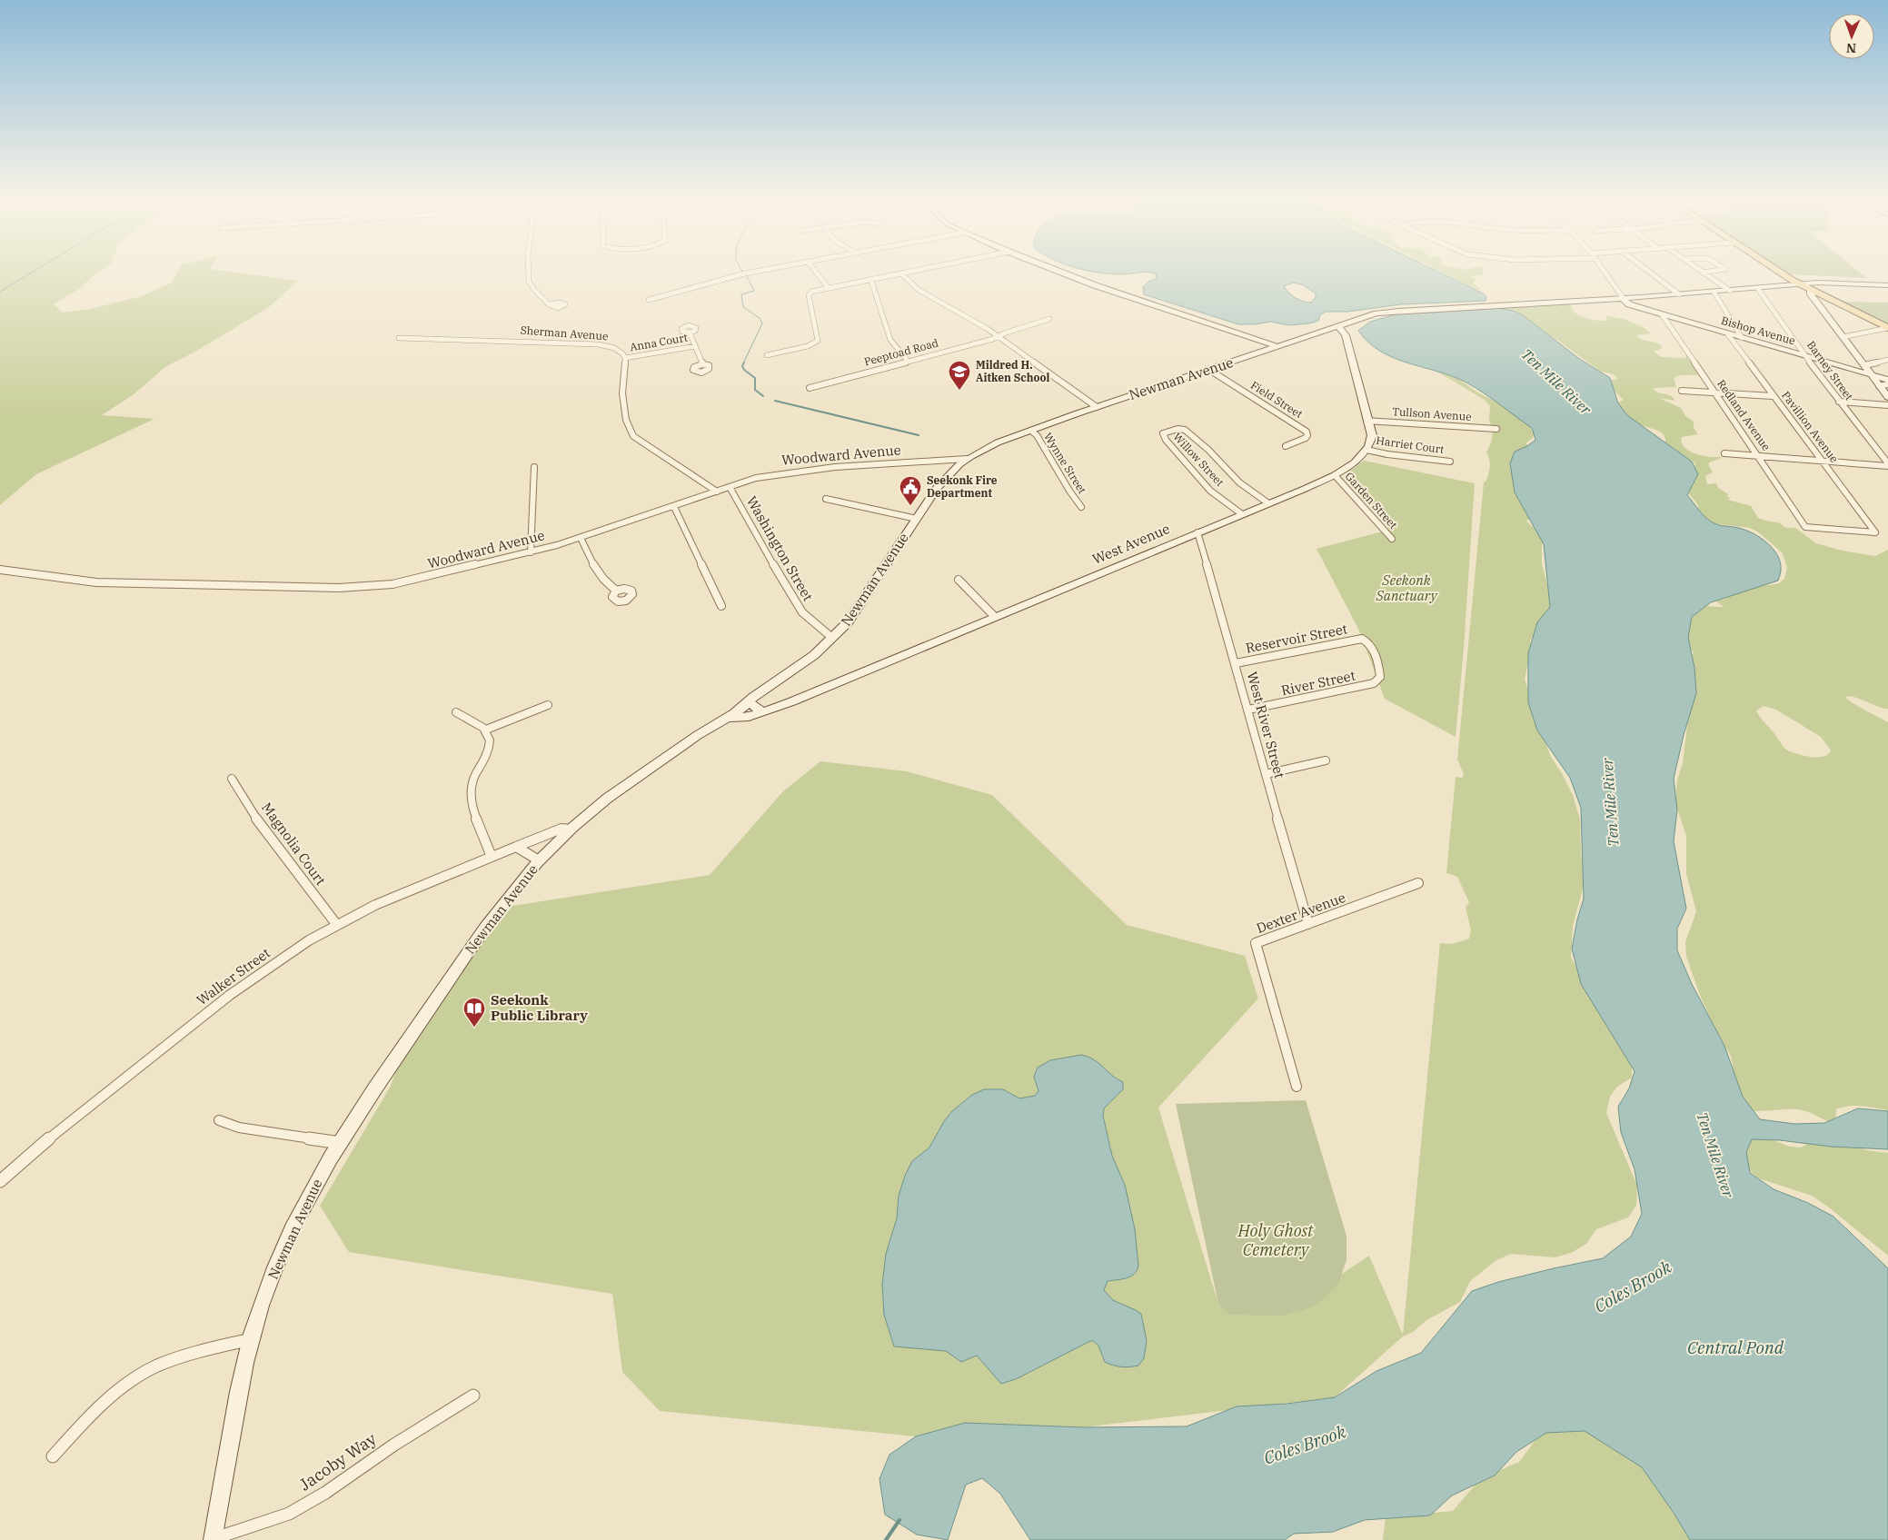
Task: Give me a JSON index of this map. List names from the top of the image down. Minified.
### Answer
{"streets":{"main road":["Bishop Avenue","Newman Avenue","West Avenue"],"street":["Sherman Avenue","Anna Court","Peeptoad Road","Barney Street","Field Street","Tullson Avenue","Redland Avenue","Pavillion Avenue","Harriet Court","Woodward Avenue","Willow Street","Wynne Street","Garden Street","Washington Street","Reservoir Street","River Street","West River Street","Magnolia Court","Dexter Avenue","Walker Street","Jacoby Way"]},"crossings":[["Bishop Avenue","Barney Street"],["Bishop Avenue","Newman Avenue"],["Bishop Avenue","Redland Avenue"],["Bishop Avenue","Pavillion Avenue"],["Sherman Avenue","Anna Court"],["Barney Street","Newman Avenue"],["Newman Avenue","Field Street"],["Newman Avenue","Woodward Avenue"],["Newman Avenue","Wynne Street"],["Newman Avenue","West Avenue"],["Newman Avenue","Washington Street"],["Newman Avenue","Walker Street"],["Newman Avenue","Jacoby Way"],["Redland Avenue","Pavillion Avenue"],["Harriet Court","West Avenue"],["Woodward Avenue","Washington Street"],["Willow Street","West Avenue"],["Garden Street","West Avenue"],["West Avenue","West River Street"],["Reservoir Street","West River Street"],["River Street","West River Street"],["West River Street","Dexter Avenue"],["Magnolia Court","Walker Street"]],"water":["Ten Mile River","Coles Brook","Central Pond"],"parks":["Seekonk Sanctuary","Holy Ghost Cemetery"],"places":{"school or university":["Mildred H. Aitken School"],"public building":["Seekonk Fire Department"],"library":["Seekonk Public Library"]},"north":"bottom"}
